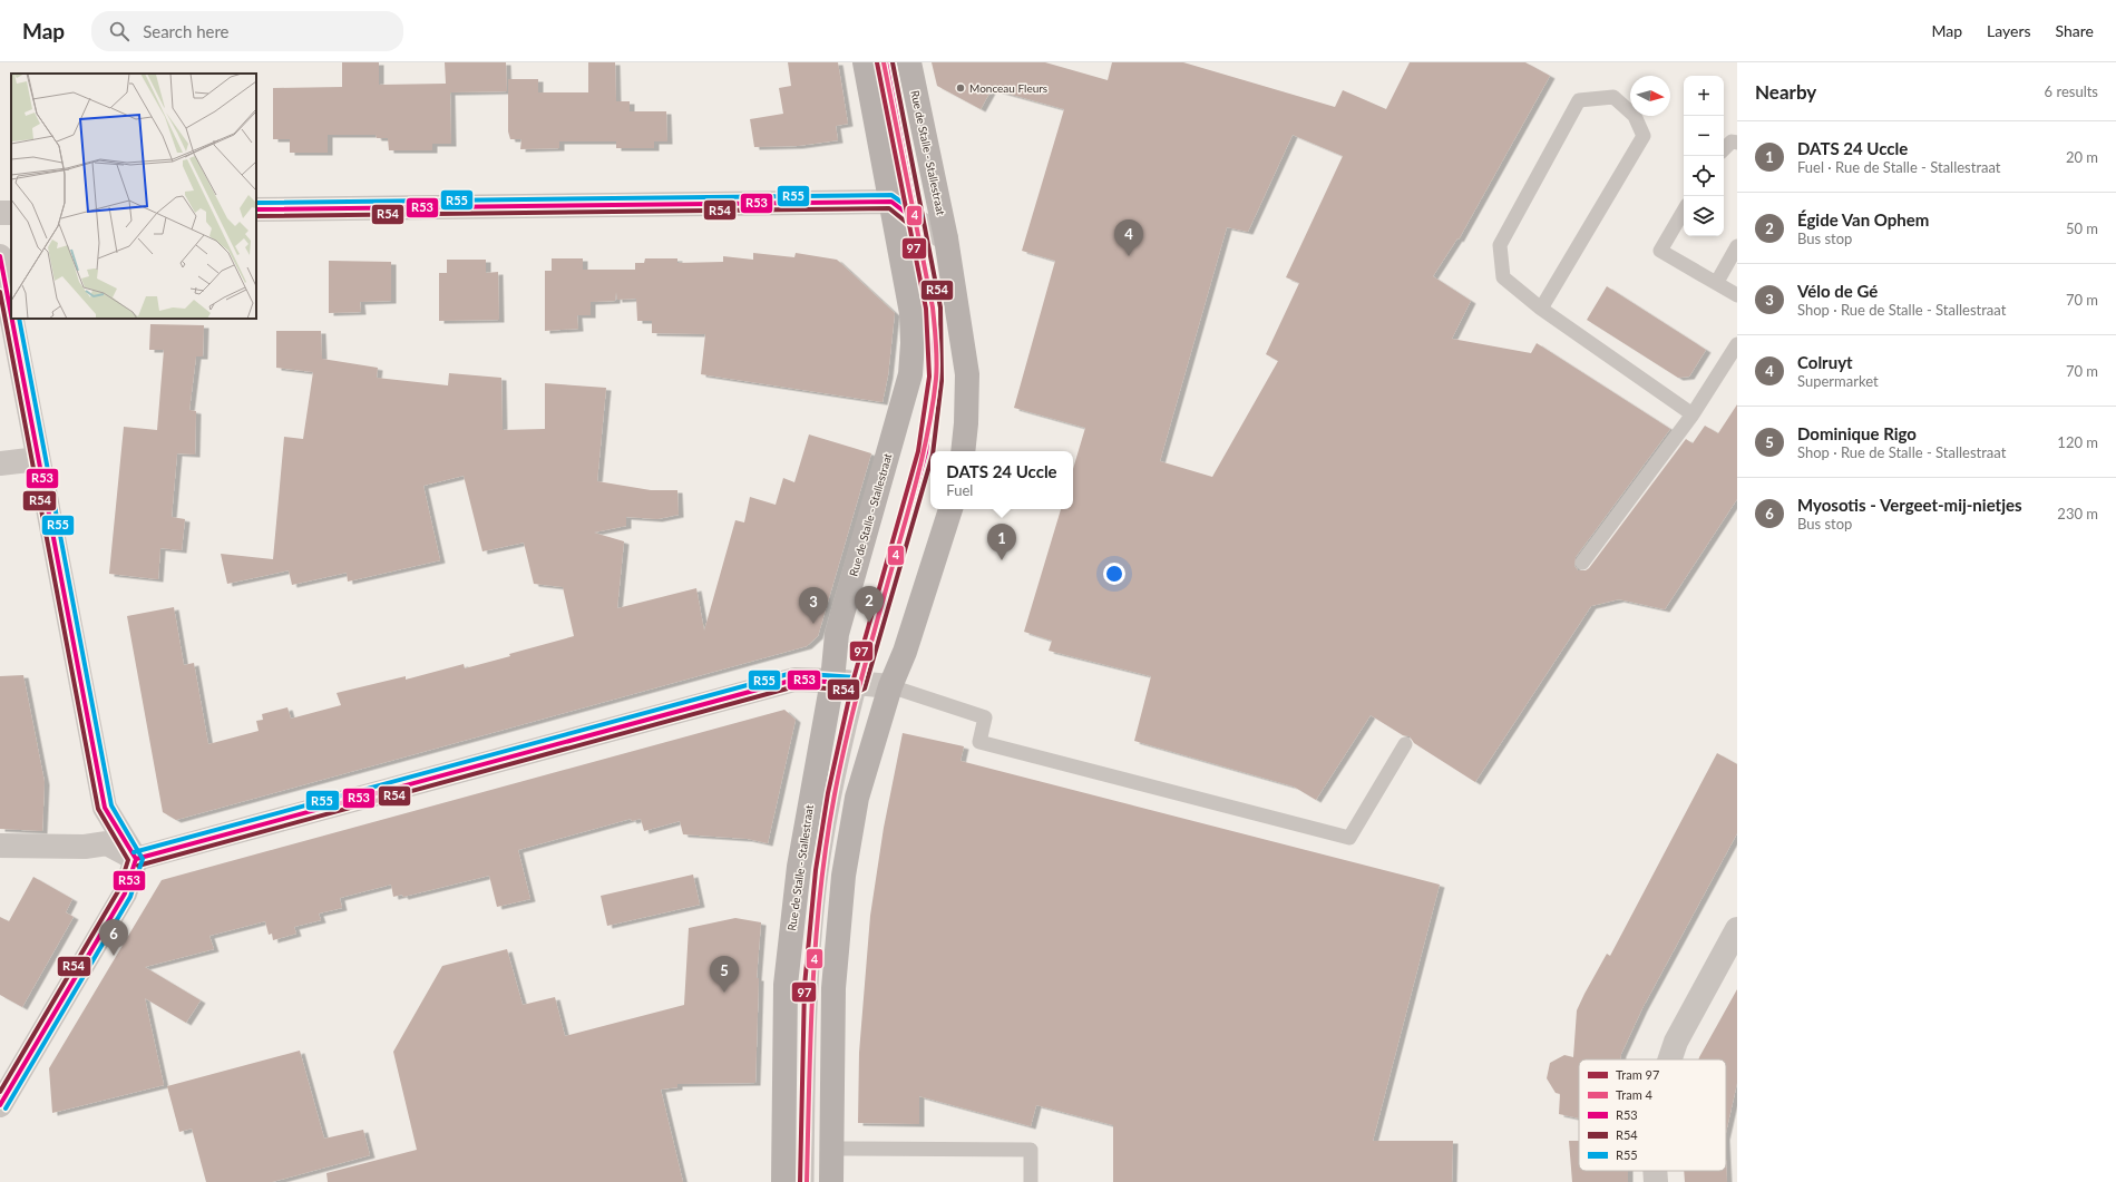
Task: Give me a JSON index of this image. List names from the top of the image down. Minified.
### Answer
{"streets":{"main road":["Rue de Stalle - Stallestraat"]},"places":["Monceau Fleurs"],"lines":["tram line 97","tram line 4","transit line R53","transit line R54","transit line R55"],"legend":["Tram 97","Tram 4","R53","R54","R55"],"north":"right","page":{"header":"Map","search":"Search here","nav":["Map","Layers","Share"],"heading":["Nearby","6 results"],"map_buttons":["+","−"],"list":[{"mark":"1","name":"DATS 24 Uccle","note":"Fuel · Rue de Stalle - Stallestraat","value":"20 m"},{"mark":"2","name":"Égide Van Ophem","note":"Bus stop","value":"50 m"},{"mark":"3","name":"Vélo de Gé","note":"Shop · Rue de Stalle - Stallestraat","value":"70 m"},{"mark":"4","name":"Colruyt","note":"Supermarket","value":"70 m"},{"mark":"5","name":"Dominique Rigo","note":"Shop · Rue de Stalle - Stallestraat","value":"120 m"},{"mark":"6","name":"Myosotis - Vergeet-mij-nietjes","note":"Bus stop","value":"230 m"}],"pins":["4","1","2","3","6","5"],"popup":["DATS 24 Uccle","Fuel"]}}
